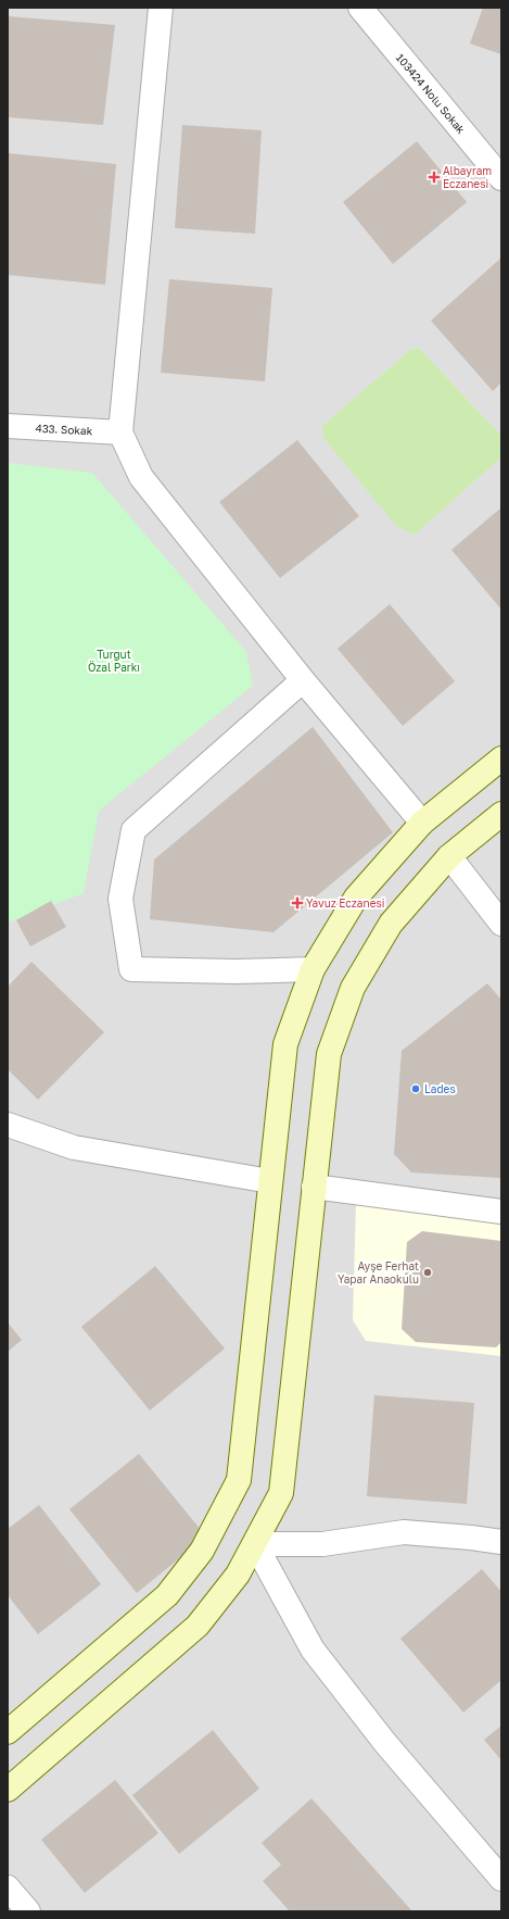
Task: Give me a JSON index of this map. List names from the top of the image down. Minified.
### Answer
{"streets":{"street":["103424 Nolu Sokak","433. Sokak"]},"parks":["Turgut Özal Parkı"],"places":{"health":["Albayram Eczanesi","Yavuz Eczanesi"],"other":["Lades","Ayşe Ferhat Yapar Anaokulu"]}}
